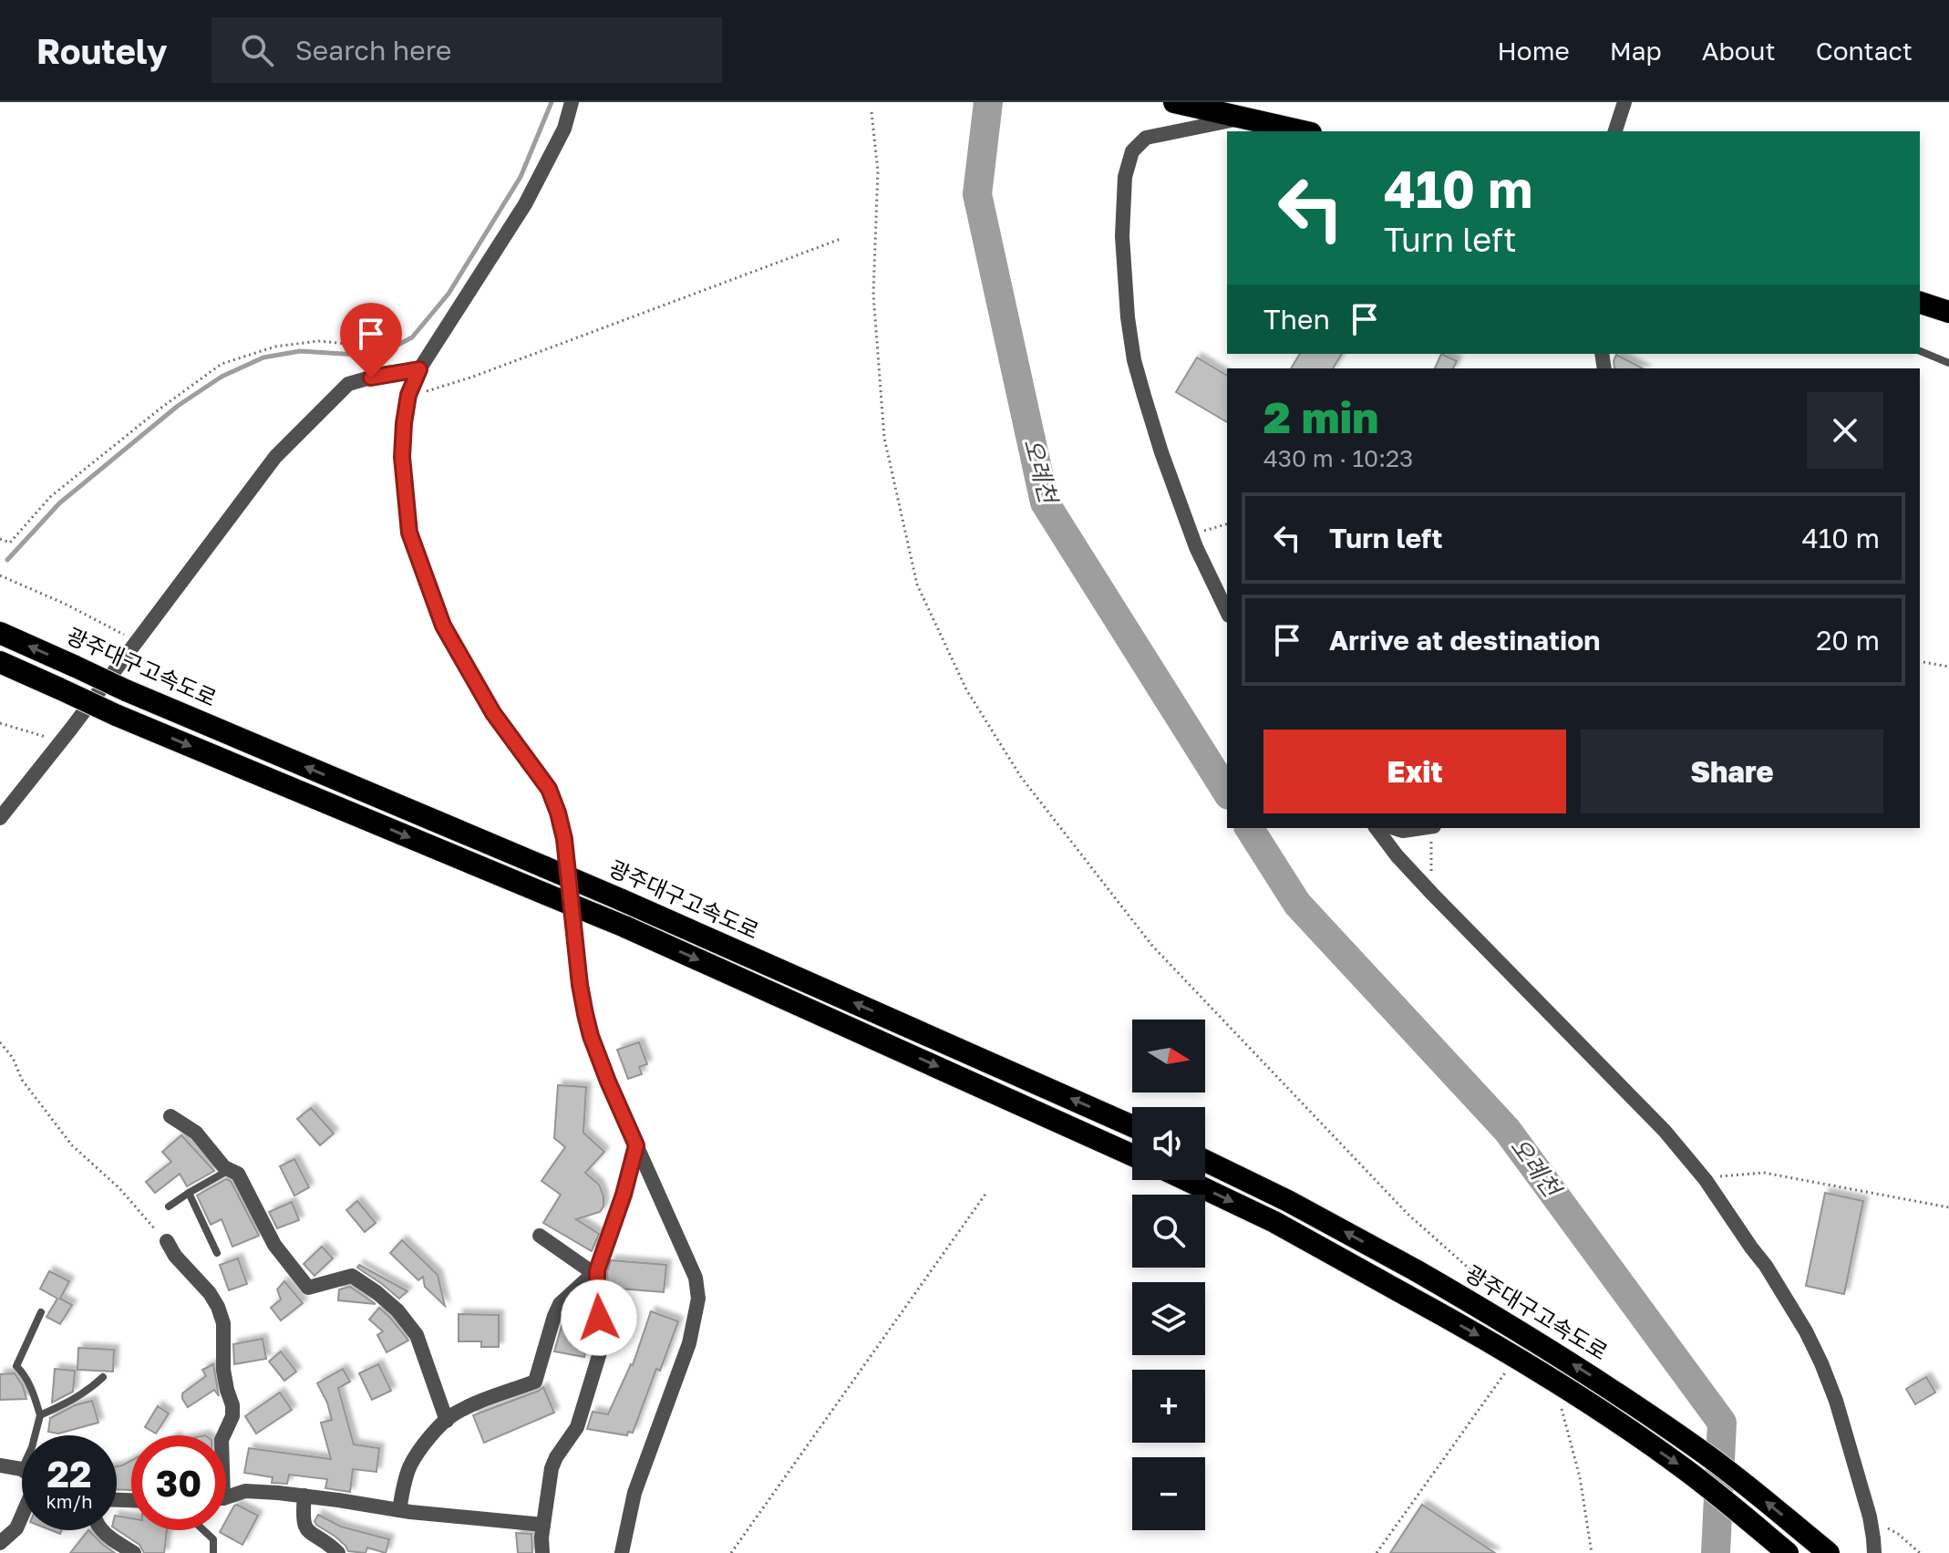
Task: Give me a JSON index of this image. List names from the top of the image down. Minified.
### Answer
{"streets":{"highway":["광주대구고속도로"]},"water":["오례천"],"north":"right","page":{"header":"Routely","search":"Search here","nav":["Home","Map","About","Contact"],"turn":["410 m","Turn left"],"then":"Then","heading":["2 min","430 m · 10:23"],"list":[{"name":"Turn left","value":"410 m"},{"name":"Arrive at destination","value":"20 m"}],"buttons":["Exit","Share"],"map_buttons":["+","−"],"speed":"22 km/h","limit":"30"}}
